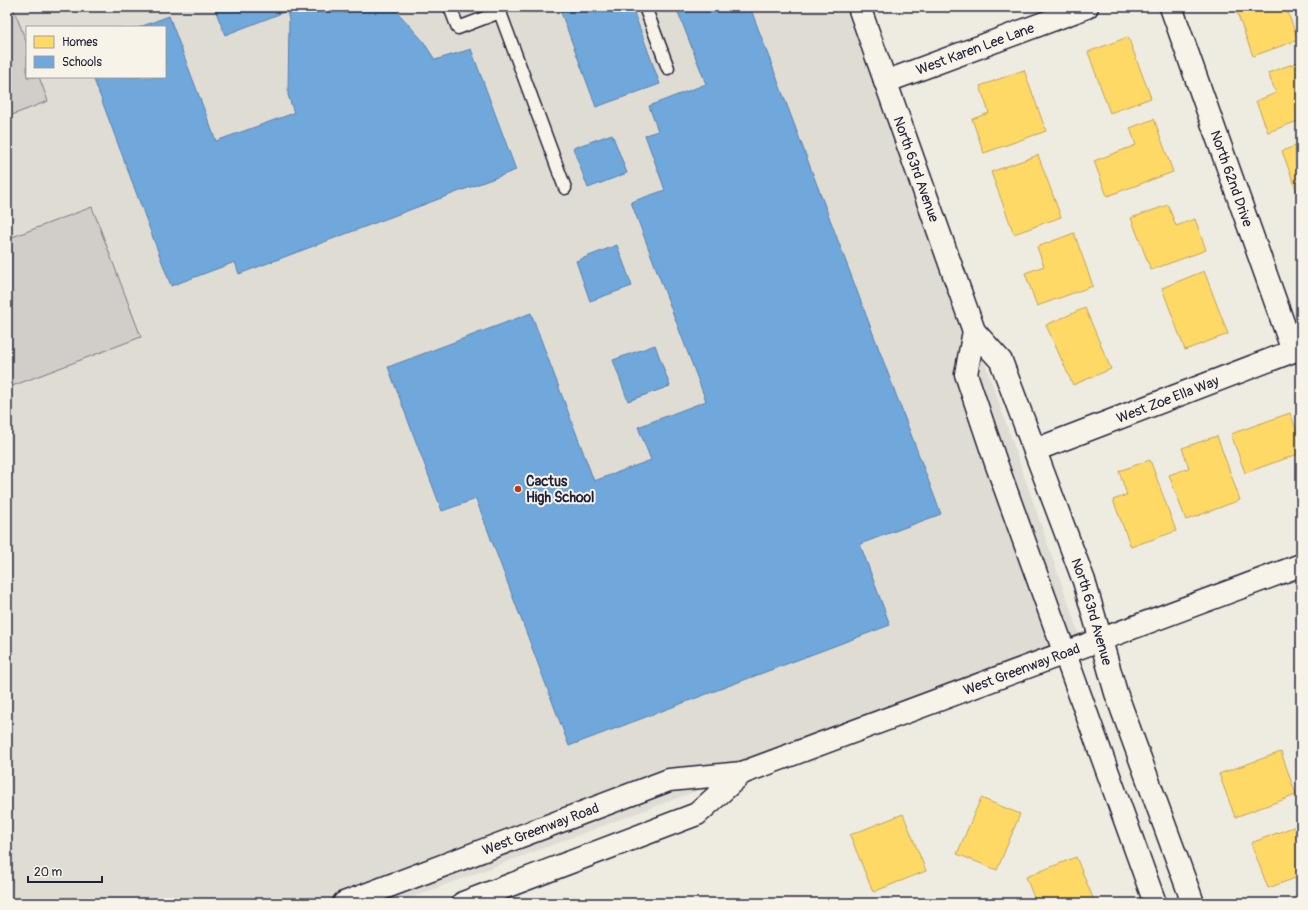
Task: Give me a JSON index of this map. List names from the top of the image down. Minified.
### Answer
{"streets":{"street":["West Karen Lee Lane","North 63rd Avenue","North 62nd Drive","West Zoe Ella Way","West Greenway Road"]},"crossings":[["West Karen Lee Lane","North 63rd Avenue"],["North 63rd Avenue","West Zoe Ella Way"],["North 63rd Avenue","West Greenway Road"],["North 62nd Drive","West Zoe Ella Way"]],"places":["Cactus High School"],"legend":["Homes","Schools"],"scale_bar":"20 m"}
